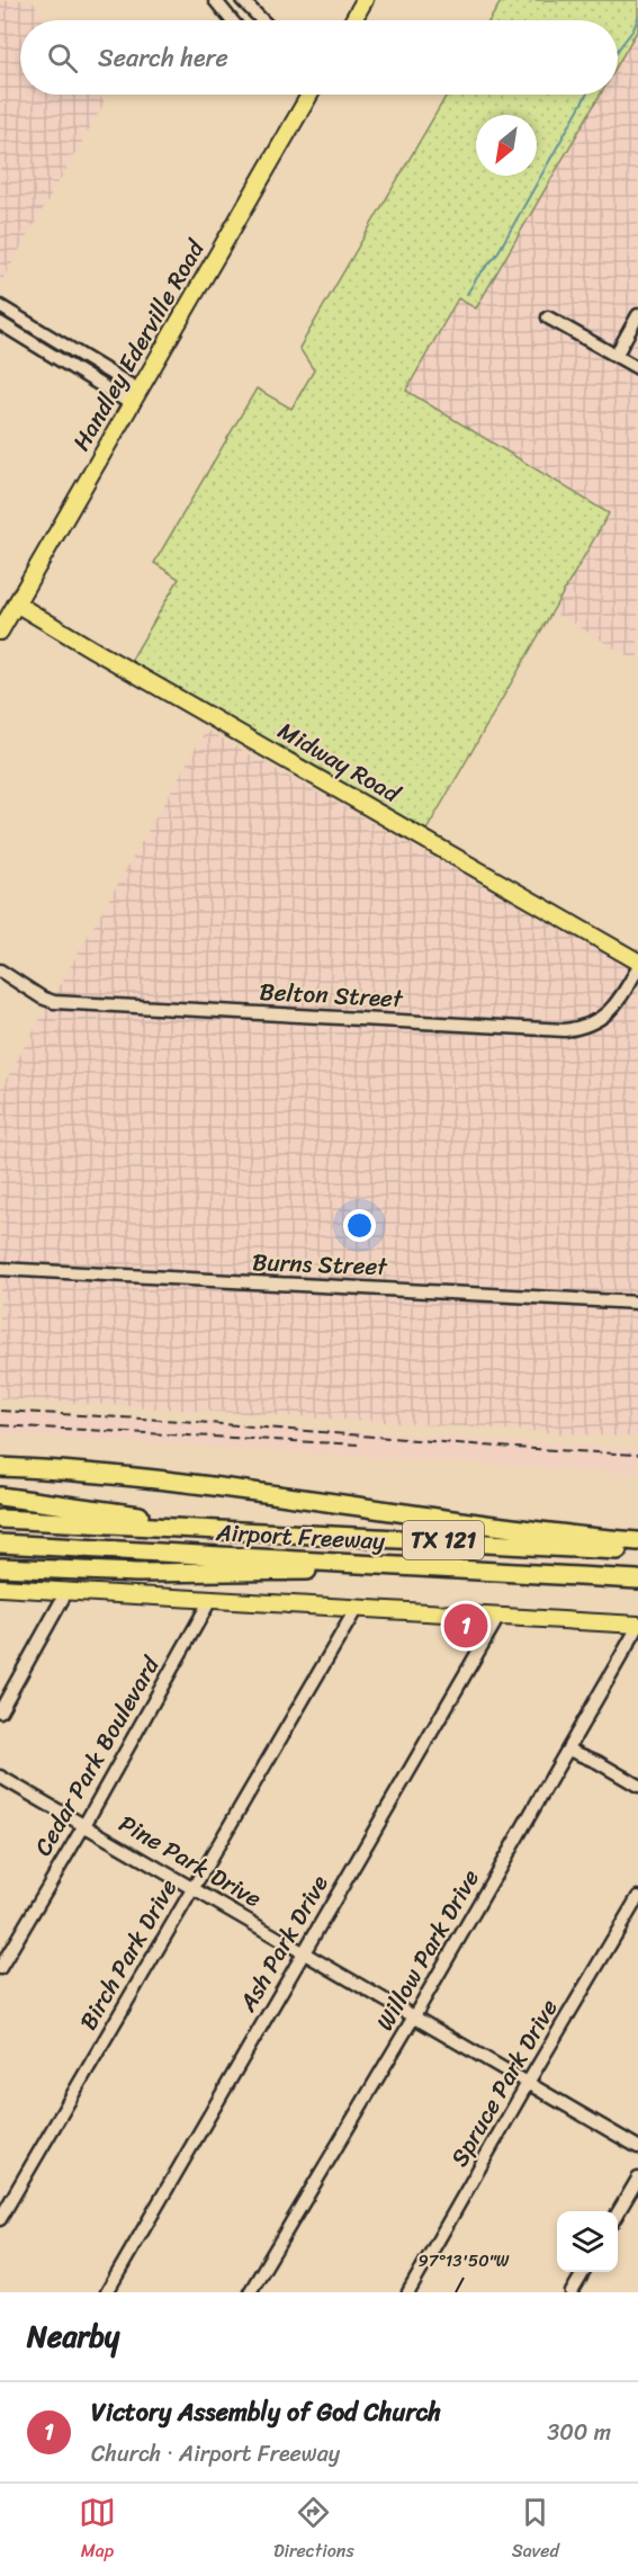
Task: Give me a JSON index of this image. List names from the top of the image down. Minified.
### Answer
{"streets":{"highway":["Airport Freeway","TX 121"],"main road":["Handley Ederville Road","Midway Road"],"street":["Belton Street","Burns Street","Cedar Park Boulevard","Pine Park Drive","Ash Park Drive","Willow Park Drive","Birch Park Drive","Spruce Park Drive"]},"crossings":[["Handley Ederville Road","Midway Road"],["Cedar Park Boulevard","Pine Park Drive"],["Pine Park Drive","Ash Park Drive"],["Pine Park Drive","Willow Park Drive"],["Pine Park Drive","Birch Park Drive"],["Pine Park Drive","Spruce Park Drive"]],"north":"bottom left","page":{"search":"Search here","pins":"1","heading":"Nearby","list":[{"mark":"1","name":"Victory Assembly of God Church","note":"Church · Airport Freeway","value":"300 m"}],"nav":["Map","Directions","Saved"]},"coordinates":["97°13'50\"W"]}
